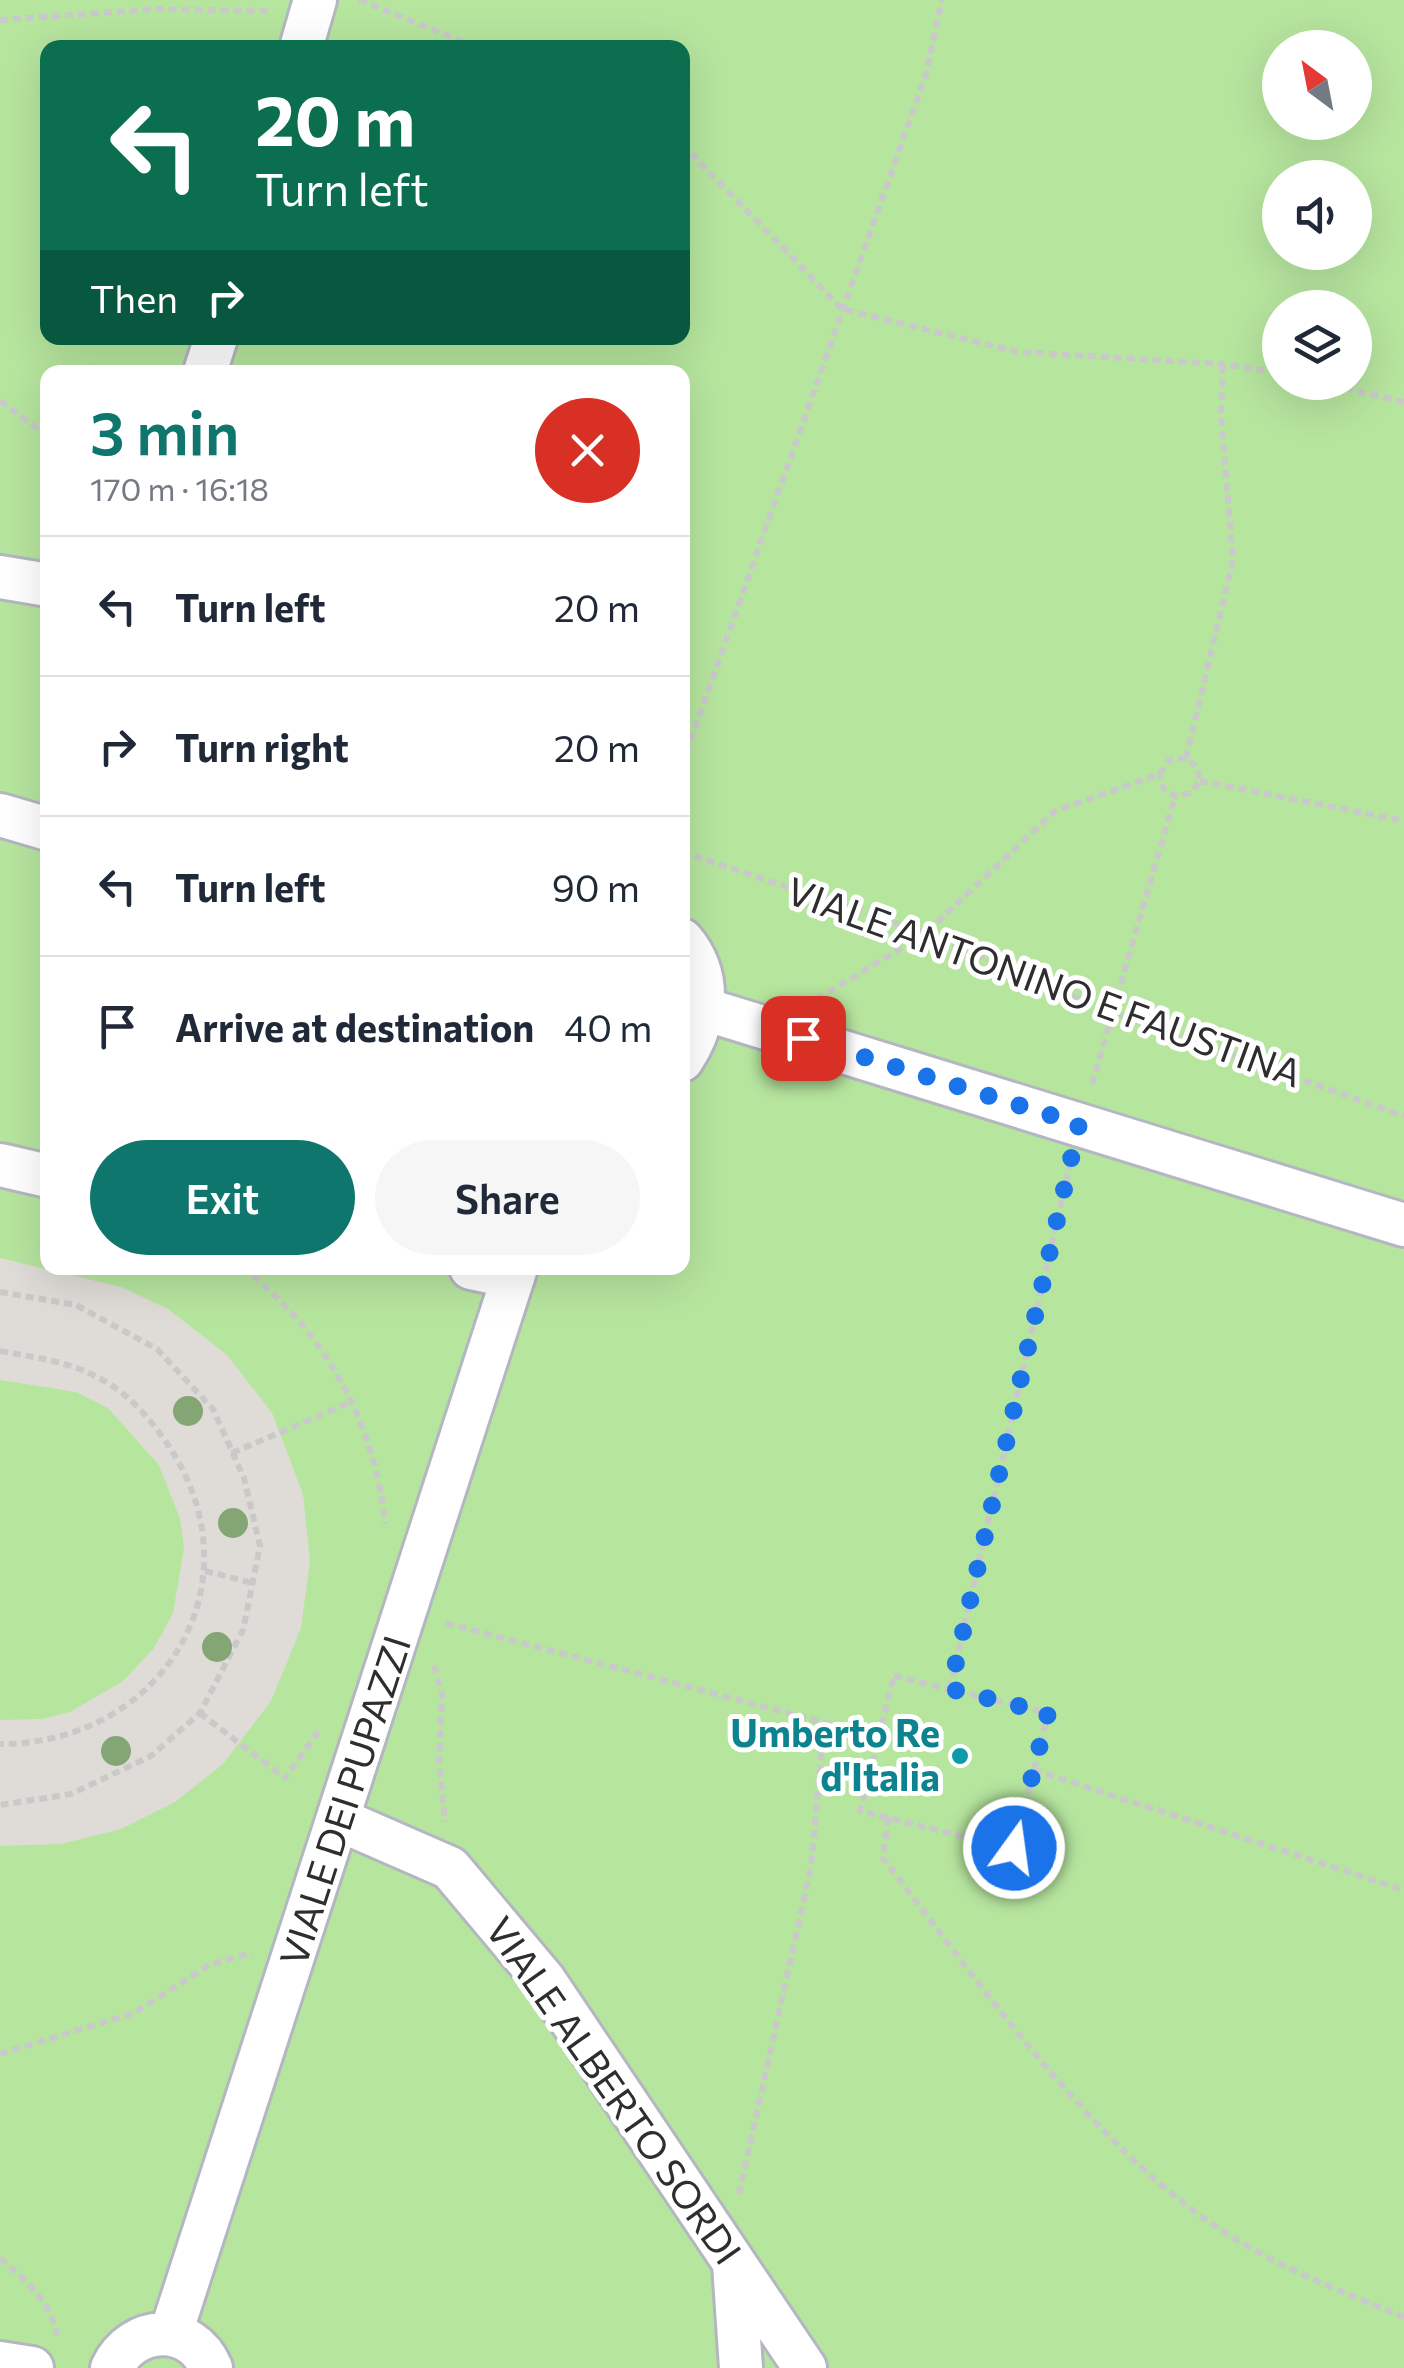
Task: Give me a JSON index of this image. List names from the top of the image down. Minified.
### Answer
{"streets":{"street":["VIALE DEI PUPAZZI","VIALE ALBERTO SORDI"],"path":["VIALE ANTONINO E FAUSTINA"]},"crossings":[["VIALE DEI PUPAZZI","VIALE ALBERTO SORDI"]],"places":["Umberto Re d'Italia"],"north":"top left","page":{"turn":["20 m","Turn left"],"then":"Then","heading":["3 min","170 m · 16:18"],"list":[{"name":"Turn left","value":"20 m"},{"name":"Turn right","value":"20 m"},{"name":"Turn left","value":"90 m"},{"name":"Arrive at destination","value":"40 m"}],"buttons":["Exit","Share"]}}
